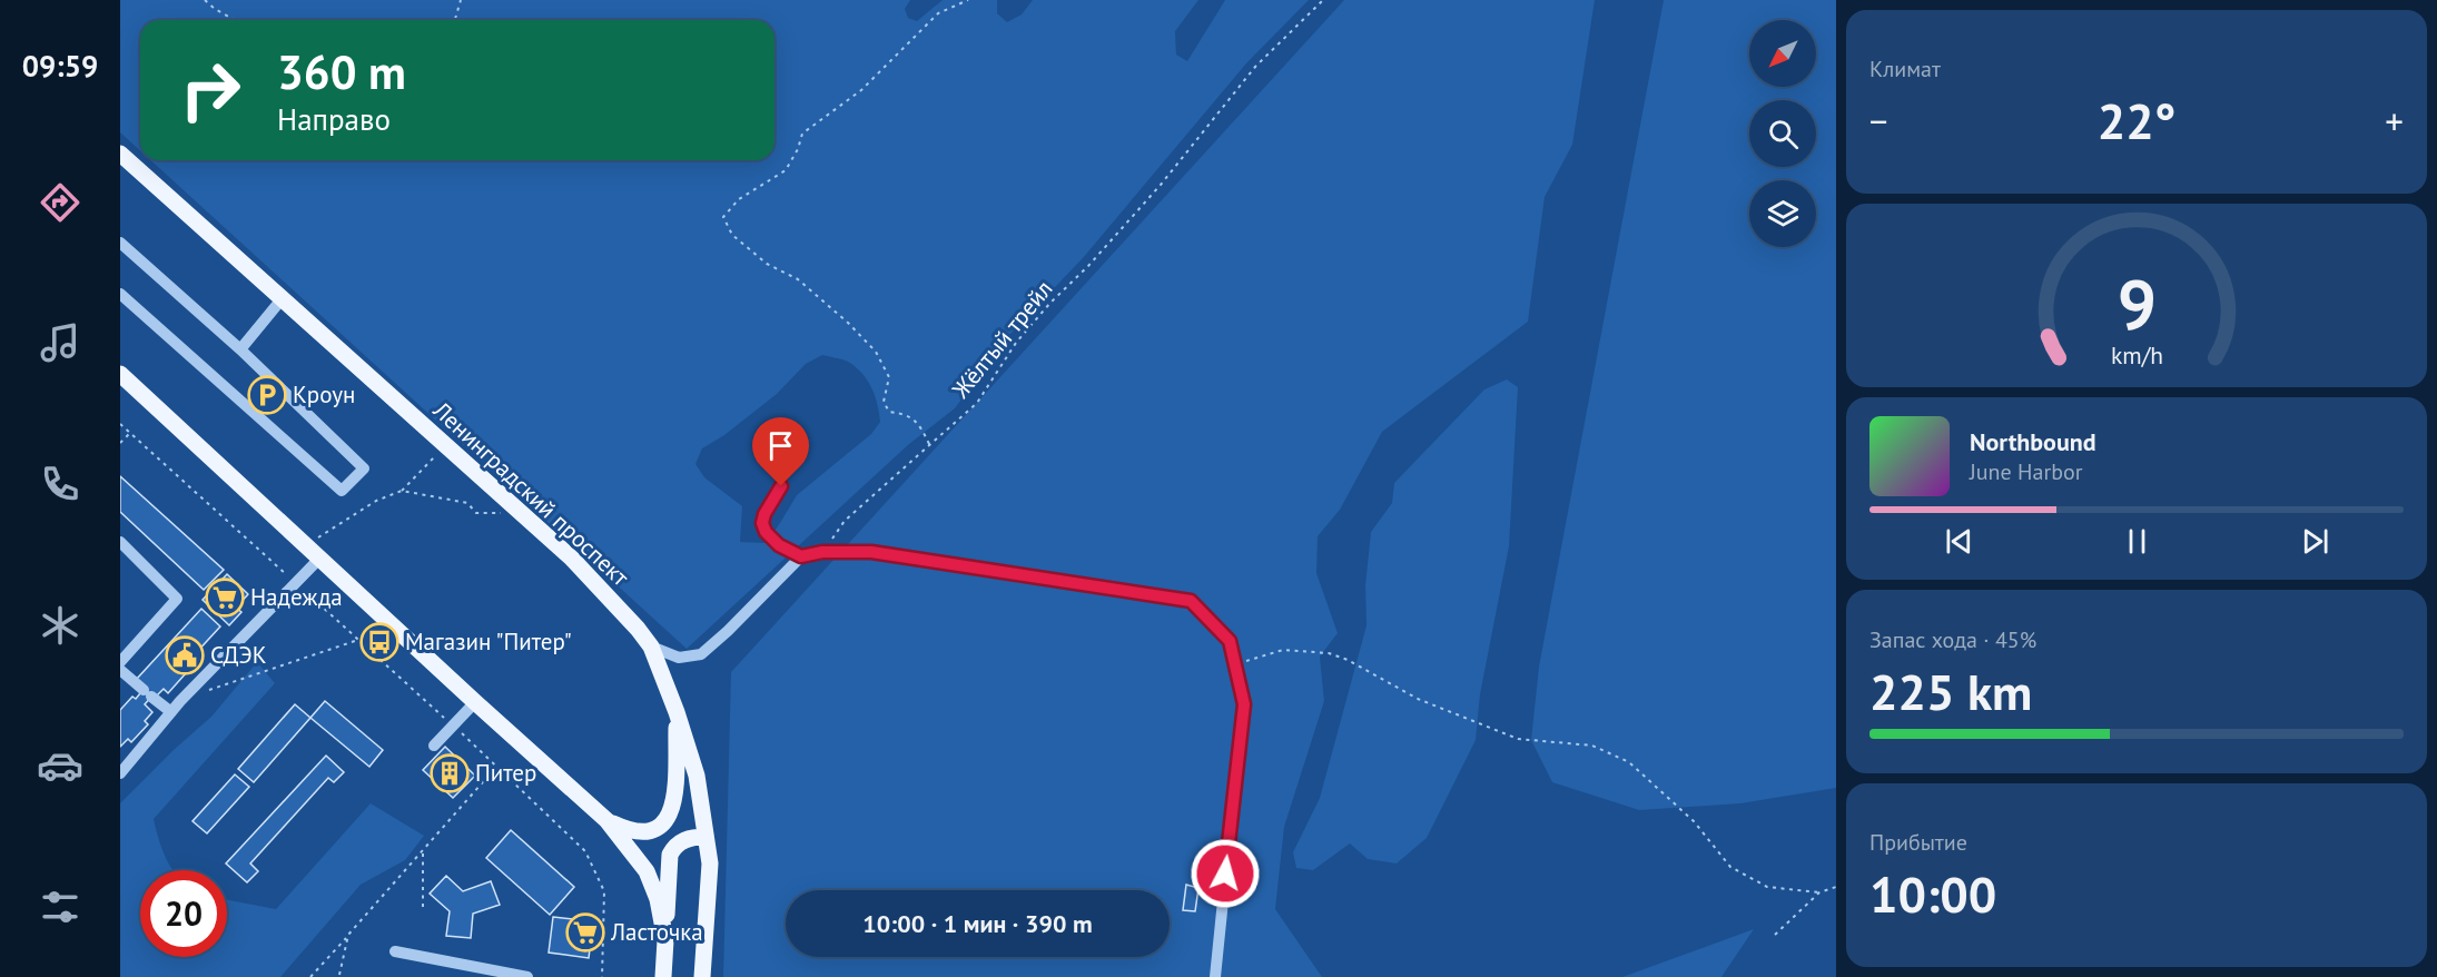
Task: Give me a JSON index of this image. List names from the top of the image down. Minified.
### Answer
{"streets":{"main road":["Ленинградский проспект"],"path":["Жёлтый трейл"]},"places":{"parking":["Кроун"],"supermarket":["Надежда","Ласточка"],"bus stop":["Магазин \"Питер\""],"public building":["СДЭК"],"building":["Питер"]},"north":"bottom left","page":{"tabs":"09:59","tile":["Климат",["Запас хода · 45%","225 km"],["Прибытие","10:00"]],"turn":["360 m","Направо"],"heat":["−","22°","+"],"song":["Northbound","June Harbor"],"limit":"20","trip":"10:00 · 1 мин · 390 m","gauge":["9","km/h"]}}
